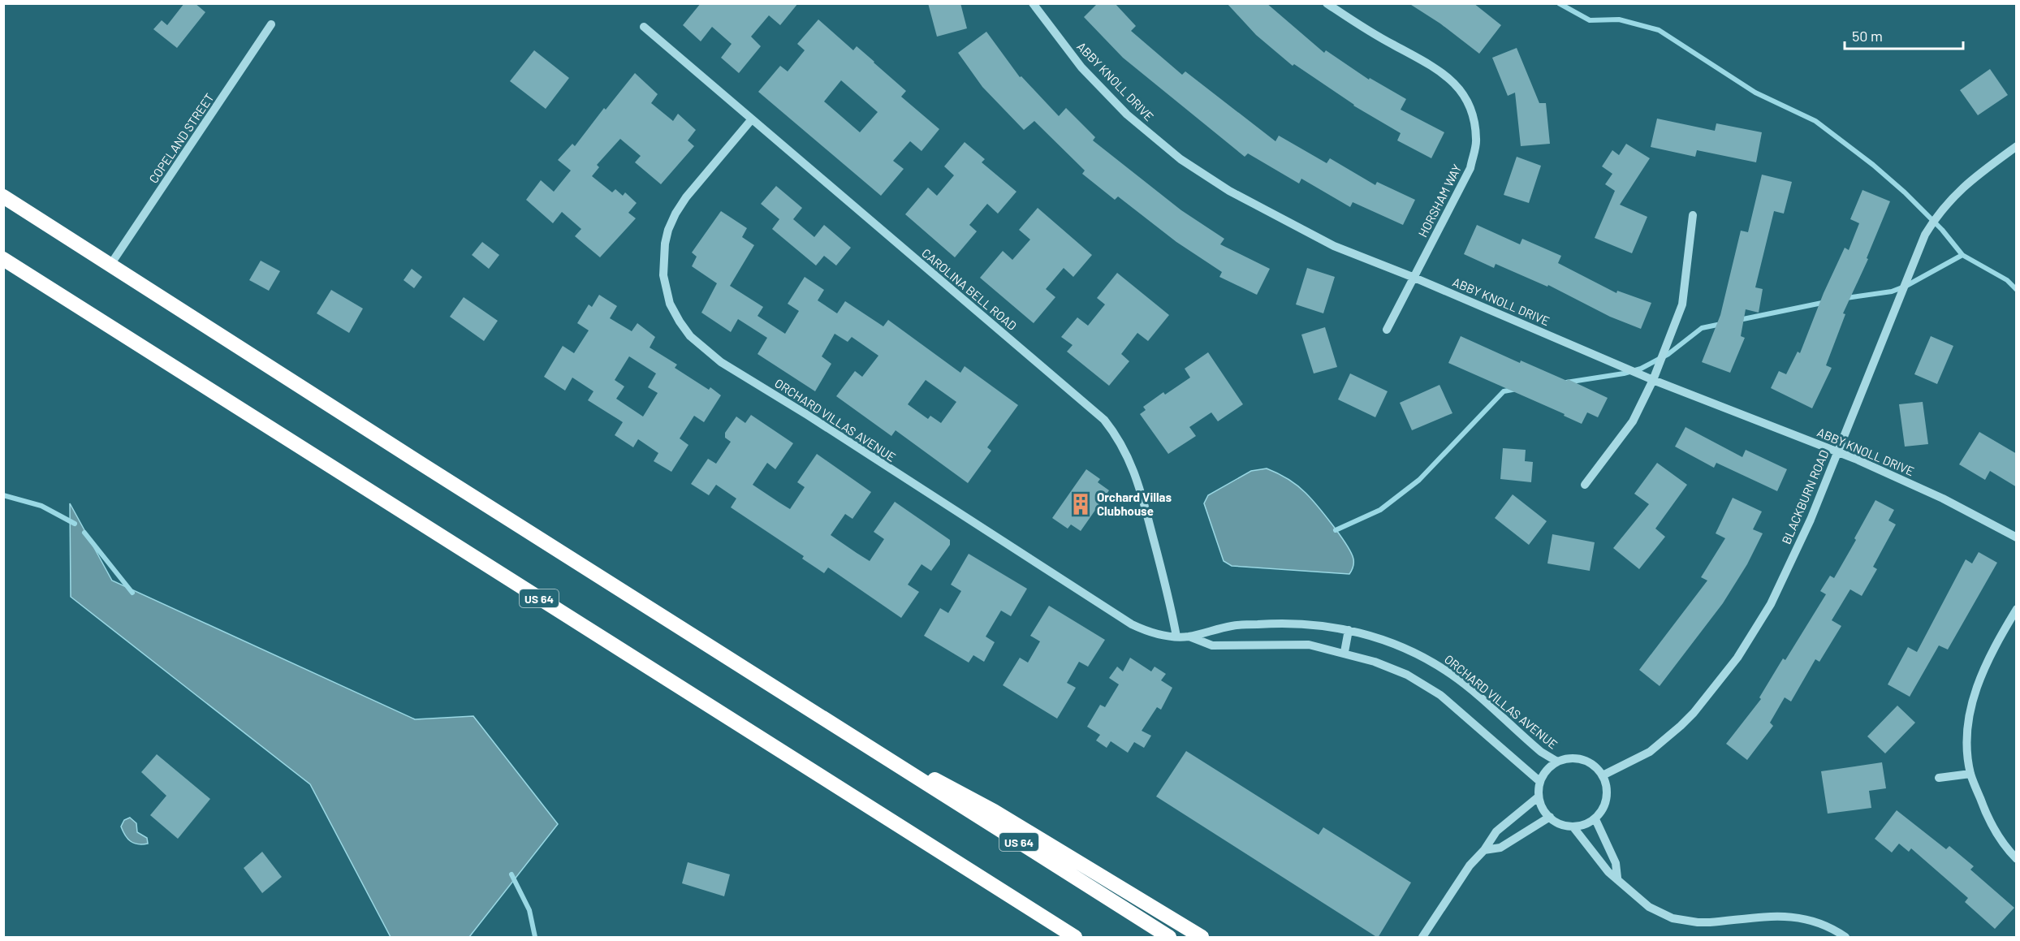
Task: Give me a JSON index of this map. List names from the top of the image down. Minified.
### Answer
{"streets":{"highway":["US 64"],"street":["ABBY KNOLL DRIVE","COPELAND STREET","HORSHAM WAY","CAROLINA BELL ROAD","ORCHARD VILLAS AVENUE","BLACKBURN ROAD"]},"crossings":[["ABBY KNOLL DRIVE","HORSHAM WAY"],["ABBY KNOLL DRIVE","BLACKBURN ROAD"],["COPELAND STREET","US 64"],["CAROLINA BELL ROAD","ORCHARD VILLAS AVENUE"],["ORCHARD VILLAS AVENUE","BLACKBURN ROAD"]],"places":{"building":["Orchard Villas Clubhouse"]},"scale_bar":"50 m"}
